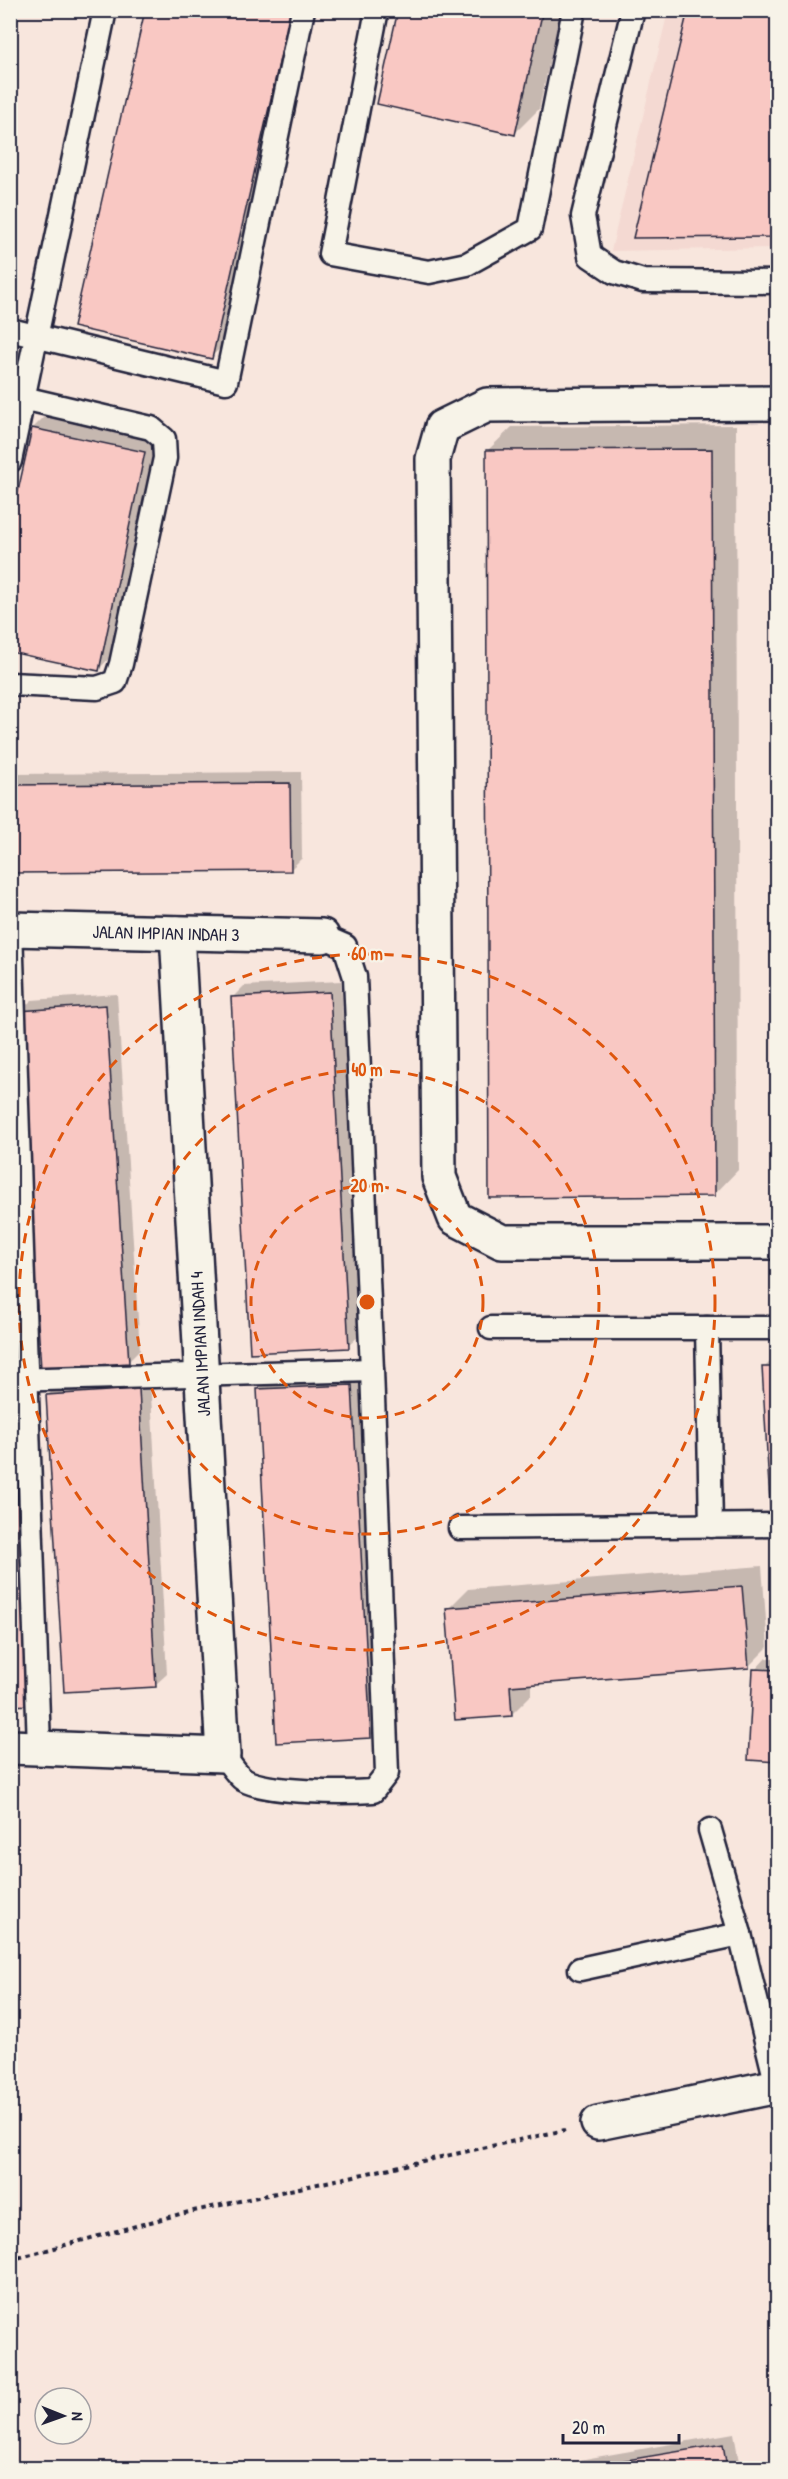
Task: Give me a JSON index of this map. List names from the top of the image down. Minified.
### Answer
{"streets":{"street":["JALAN IMPIAN INDAH 3","JALAN IMPIAN INDAH 4"]},"crossings":[["JALAN IMPIAN INDAH 3","JALAN IMPIAN INDAH 4"]],"scale_bar":"20 m","north":"right","rings":["60 m","40 m","20 m"]}
